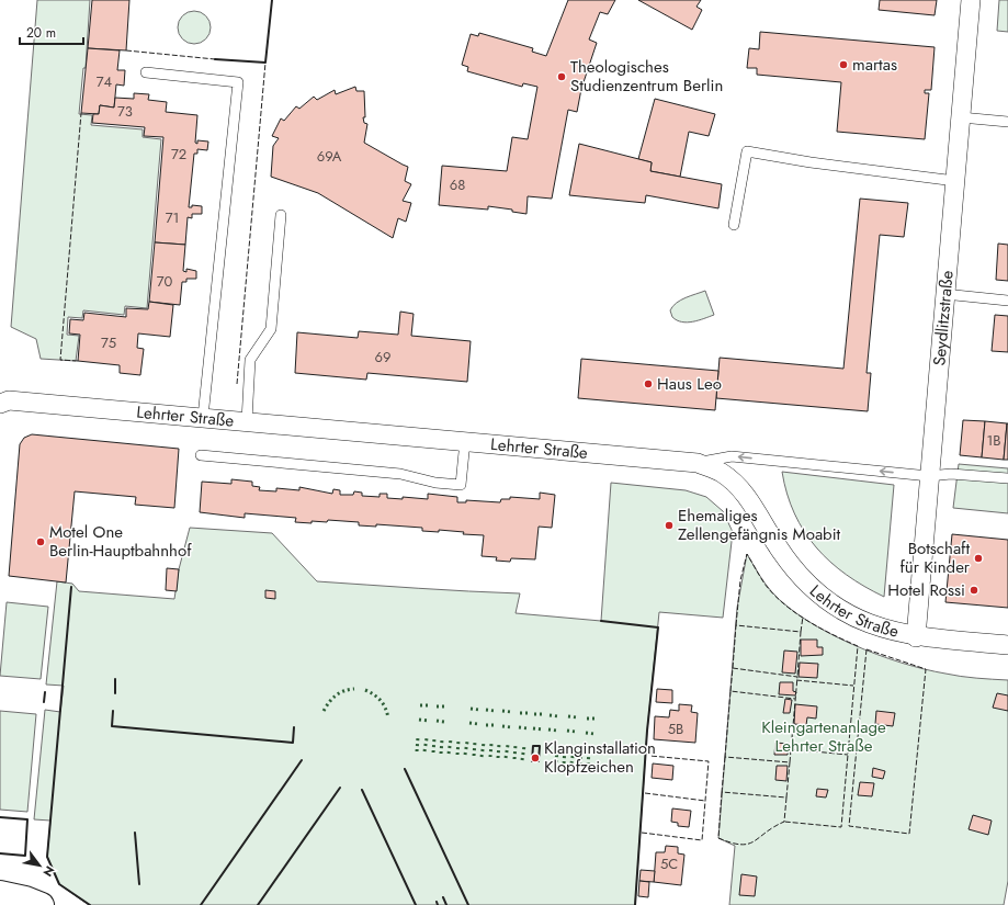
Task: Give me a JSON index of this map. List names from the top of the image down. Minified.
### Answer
{"streets":{"street":["Seydlitzstraße","Lehrter Straße"]},"crossings":[["Seydlitzstraße","Lehrter Straße"]],"parks":["Kleingartenanlage Lehrter Straße"],"places":["martas","Theologisches Studienzentrum Berlin","Haus Leo","Ehemaliges Zellengefängnis Moabit","Motel One Berlin-Hauptbahnhof","Botschaft für Kinder","Hotel Rossi","Klanginstallation Klopfzeichen"],"house_numbers":["74","73","72","69A","68","71","70","75","69","1B","5B","5C"],"scale_bar":"20 m","north":"bottom right"}
